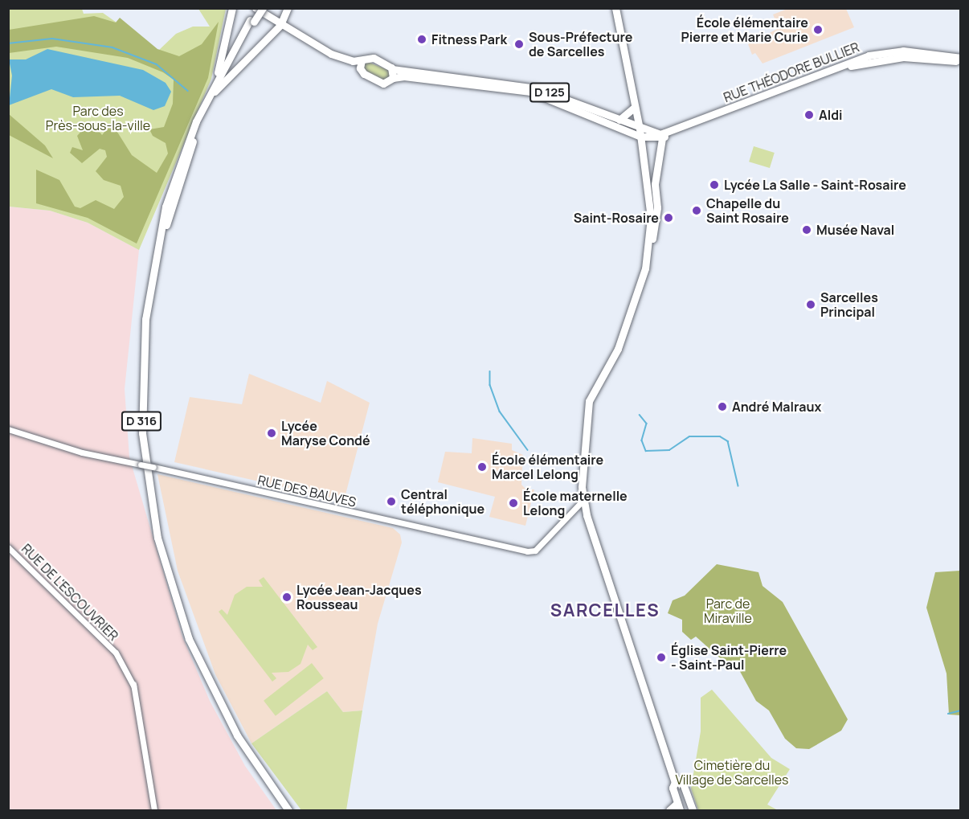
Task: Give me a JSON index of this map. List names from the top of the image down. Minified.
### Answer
{"streets":{"main road":["RUE THÉODORE BULLIER","D 125","D 316"],"street":["RUE DES BAUVES","RUE DE L'ESCOUVRIER"]},"crossings":[["RUE THÉODORE BULLIER","D 125"]],"districts":["SARCELLES"],"parks":["Parc des Près-sous-la-ville","Parc de Miraville","Cimetière du Village de Sarcelles"],"places":["École élémentaire Pierre et Marie Curie","Fitness Park","Sous-Préfecture de Sarcelles","Aldi","Lycée La Salle - Saint-Rosaire","Chapelle du Saint Rosaire","Saint-Rosaire","Musée Naval","Sarcelles Principal","André Malraux","Lycée Maryse Condé","École élémentaire Marcel Lelong","Central téléphonique","École maternelle Lelong","Lycée Jean-Jacques Rousseau","Église Saint-Pierre - Saint-Paul"]}
